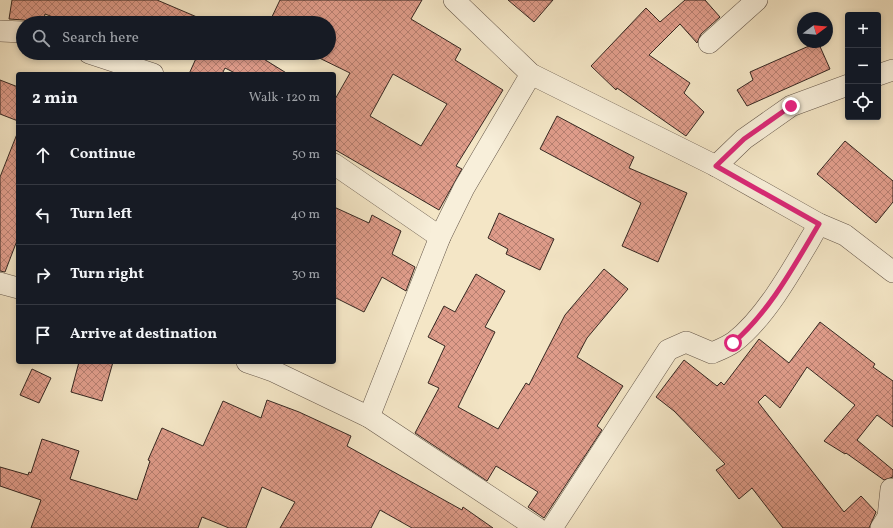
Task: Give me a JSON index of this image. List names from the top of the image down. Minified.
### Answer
{"north":"right","page":{"map_buttons":["+","−"],"search":"Search here","heading":["2 min","Walk · 120 m"],"list":[["Continue","50 m"],["Turn left","40 m"],["Turn right","30 m"],"Arrive at destination"]}}
